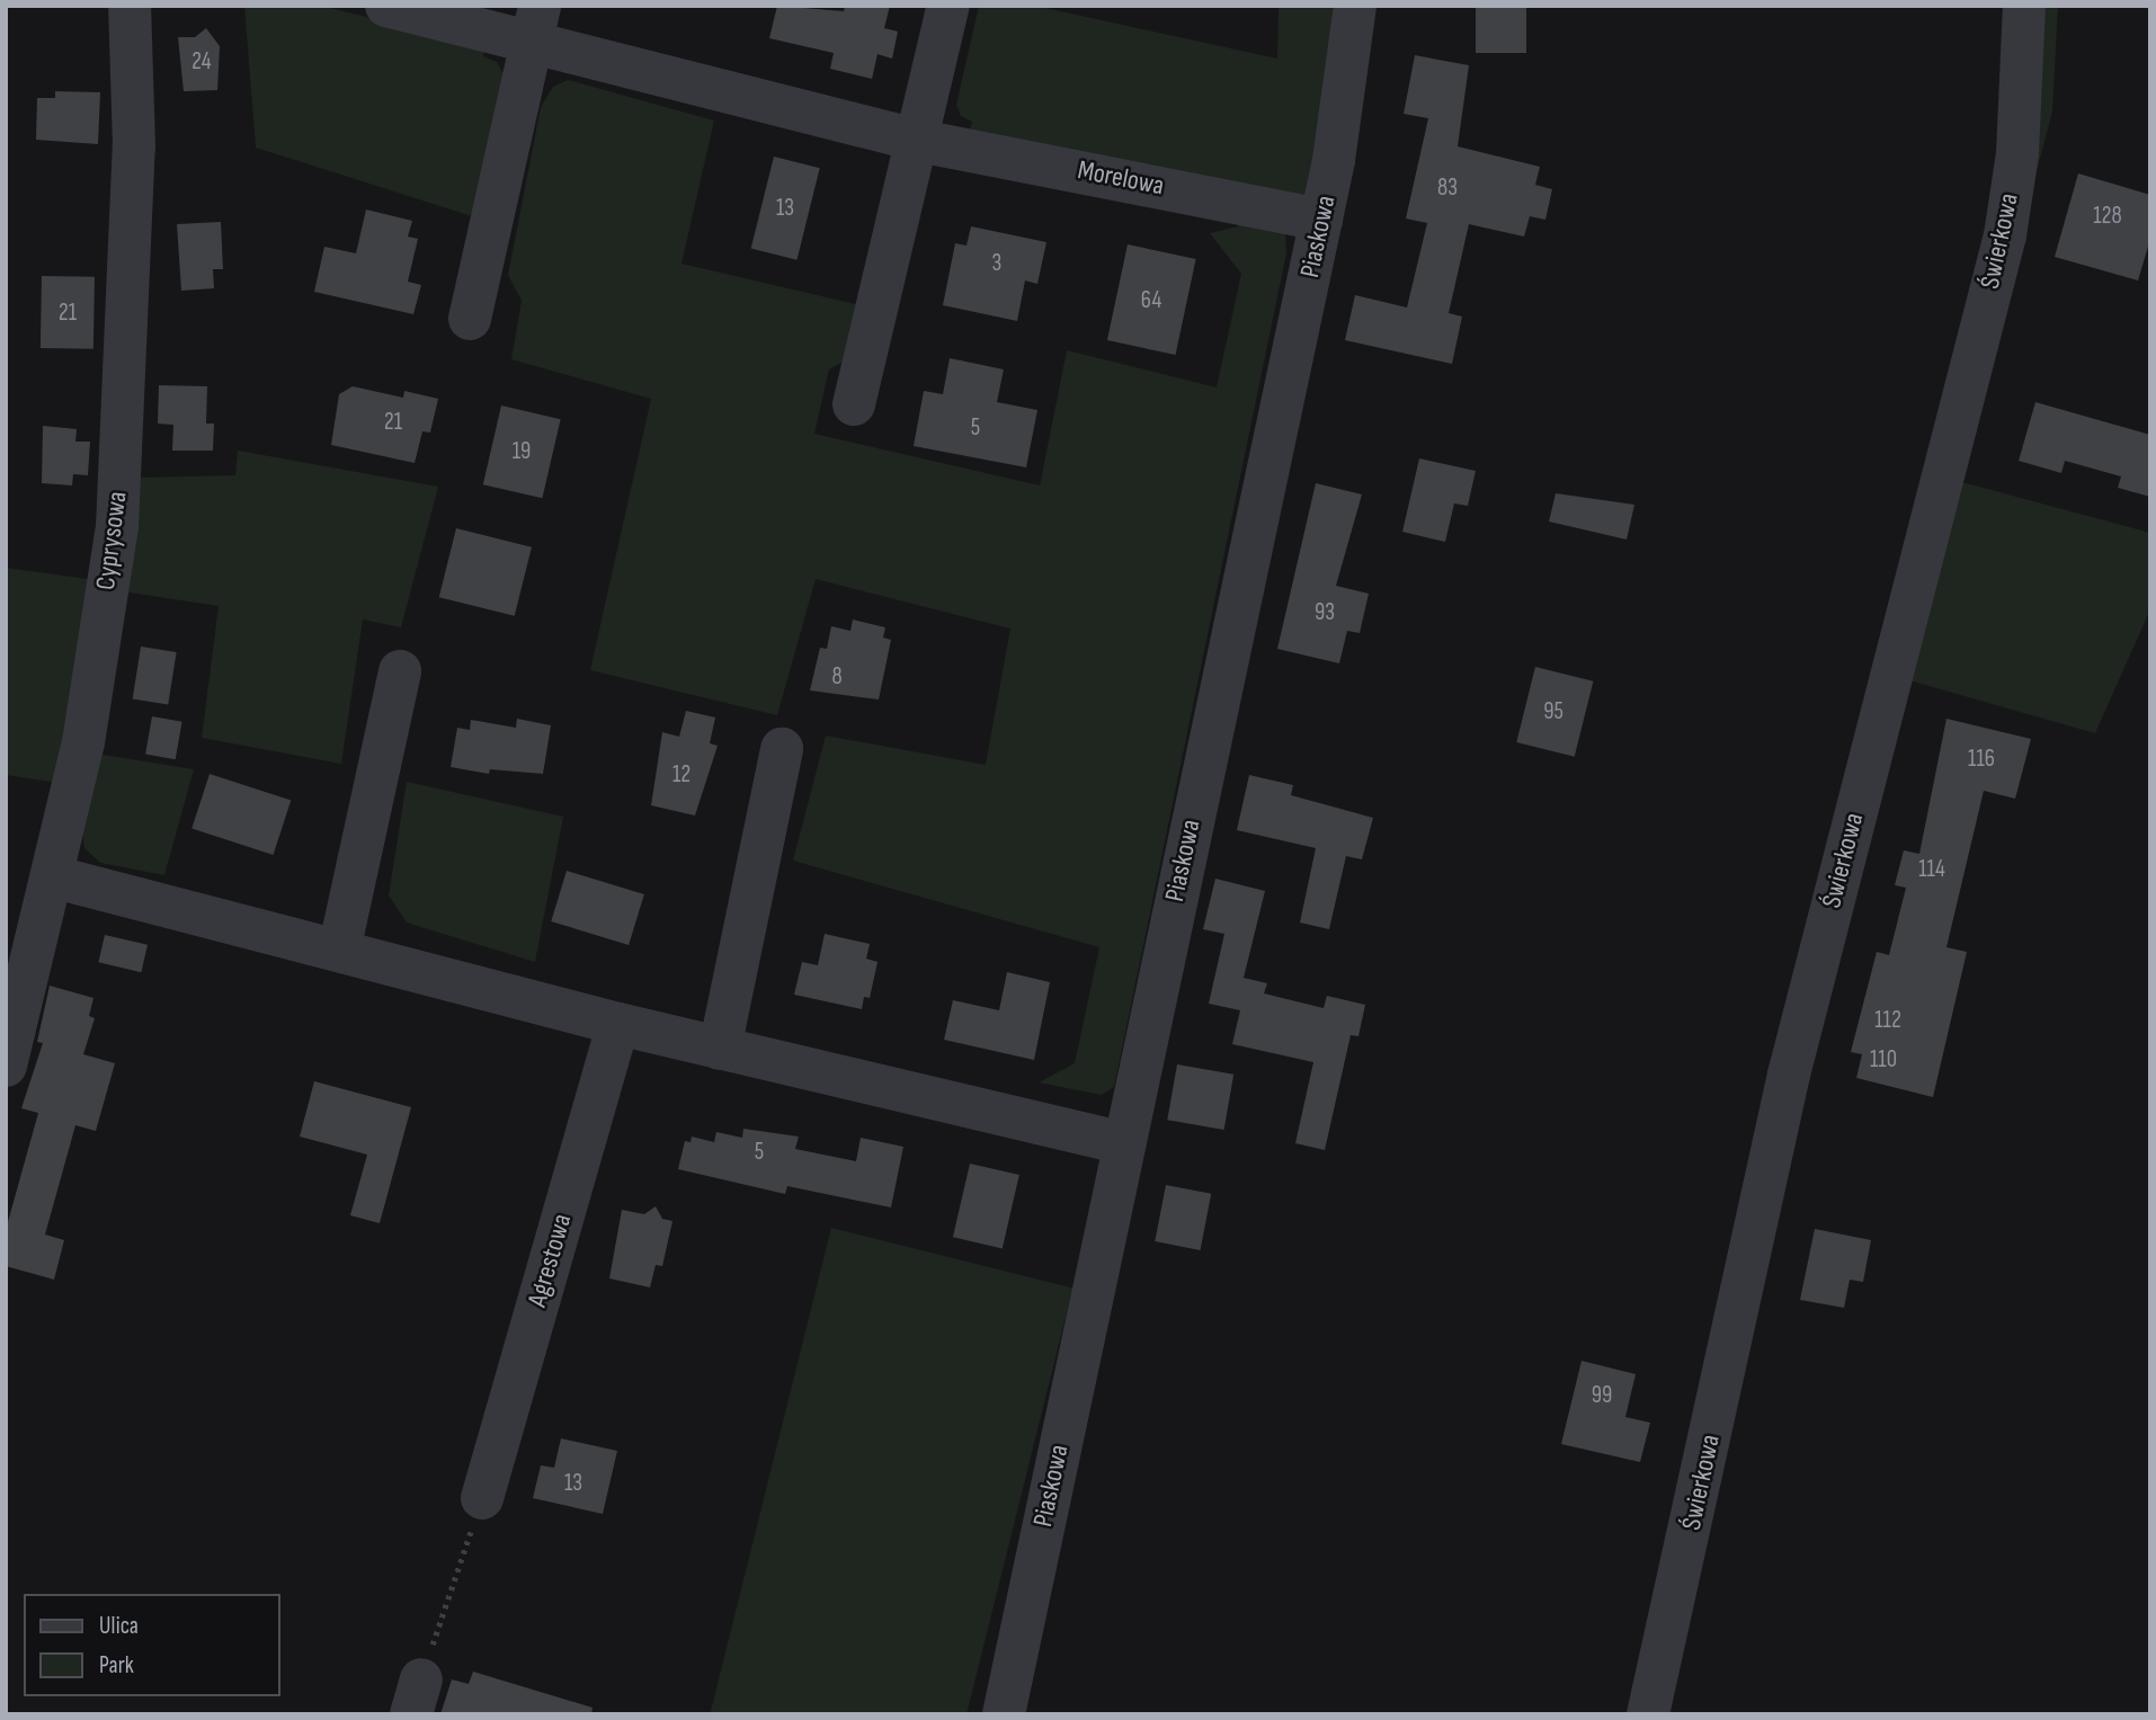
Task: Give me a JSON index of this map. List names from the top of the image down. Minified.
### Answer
{"streets":{"street":["Morelowa","Piaskowa","Świerkowa","Cyprysowa","Agrestowa"]},"crossings":[["Morelowa","Piaskowa"]],"house_numbers":["24","83","13","128","3","64","21","21","5","19","93","8","95","116","12","114","112","110","5","99","13"],"legend":["Ulica","Park"]}
